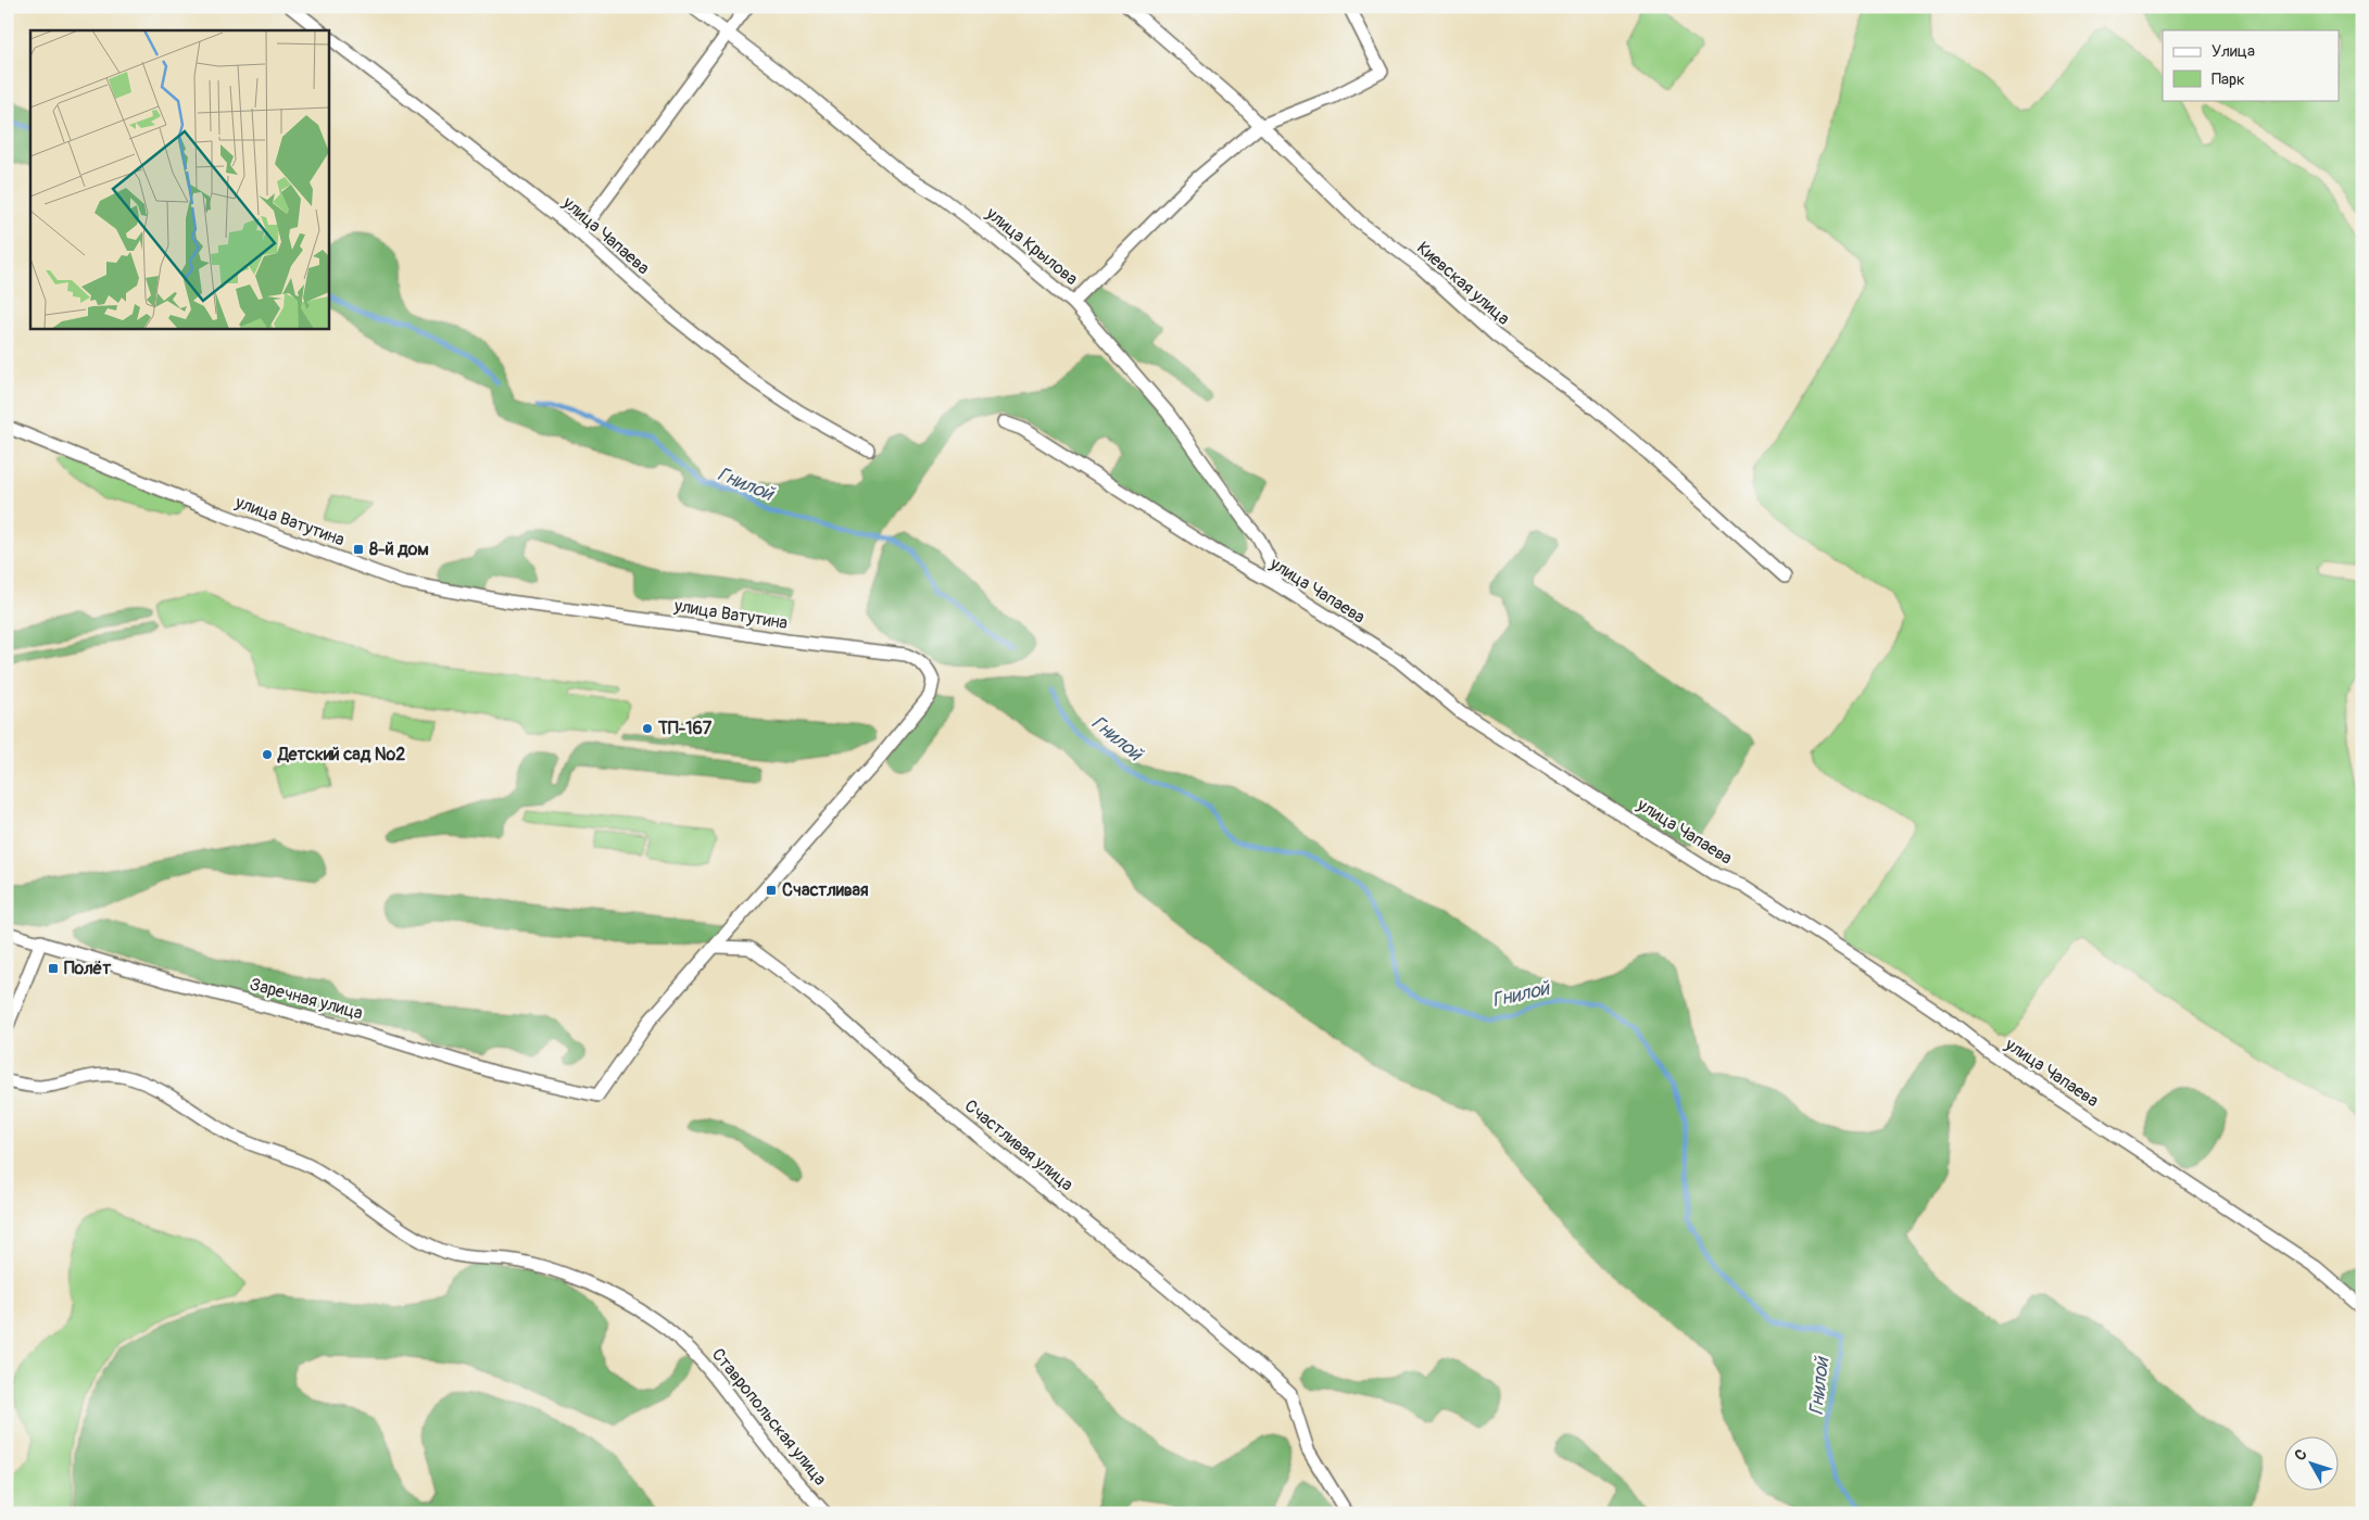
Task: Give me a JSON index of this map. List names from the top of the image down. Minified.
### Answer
{"streets":{"street":["улица Чапаева","улица Крылова","Киевская улица","улица Ватутина","Заречная улица","Счастливая улица","Ставропольская улица"]},"crossings":[["улица Чапаева","улица Крылова"],["улица Ватутина","Заречная улица"],["улица Ватутина","Счастливая улица"]],"water":["Гнилой"],"places":{"transit":["8-й дом","Счастливая","Полёт"],"other":["ТП-167","Детский сад №2"]},"legend":["Улица","Парк"],"north":"top left"}
